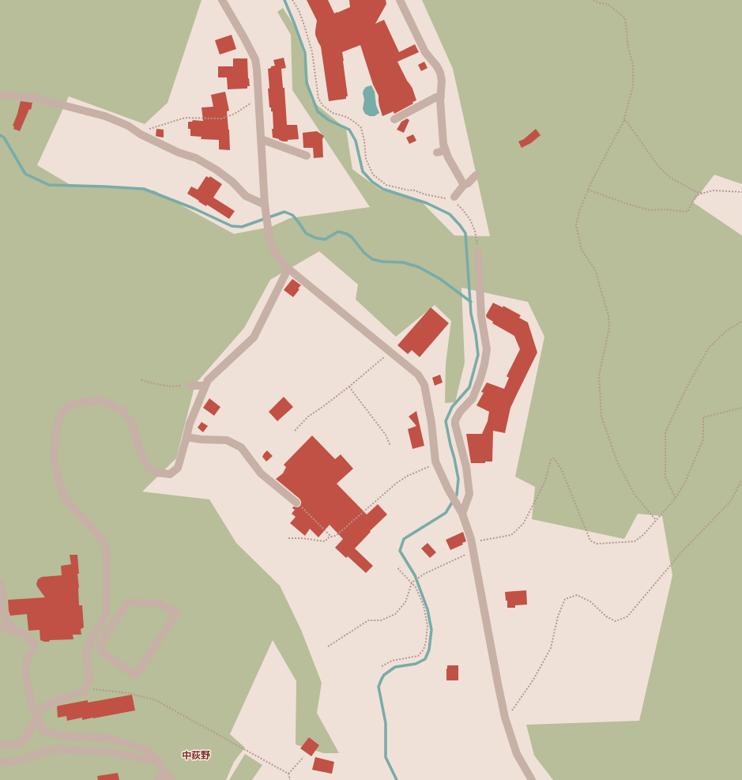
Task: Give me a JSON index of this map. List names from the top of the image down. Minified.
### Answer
{"districts":["中荻野"]}
